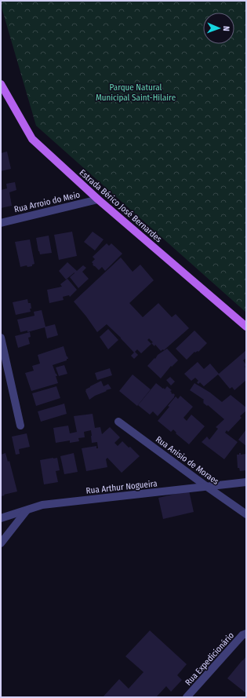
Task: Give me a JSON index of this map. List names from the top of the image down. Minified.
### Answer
{"streets":{"main road":["Estrada Bérico José Bernardes"],"street":["Rua Arroio do Meio","Rua Anisio de Moraes","Rua Arthur Nogueira","Rua Expedicionário"]},"crossings":[["Rua Arroio do Meio","Estrada Bérico José Bernardes"],["Rua Anisio de Moraes","Rua Arthur Nogueira"]],"parks":["Parque Natural Municipal Saint-Hilaire"],"north":"right"}
